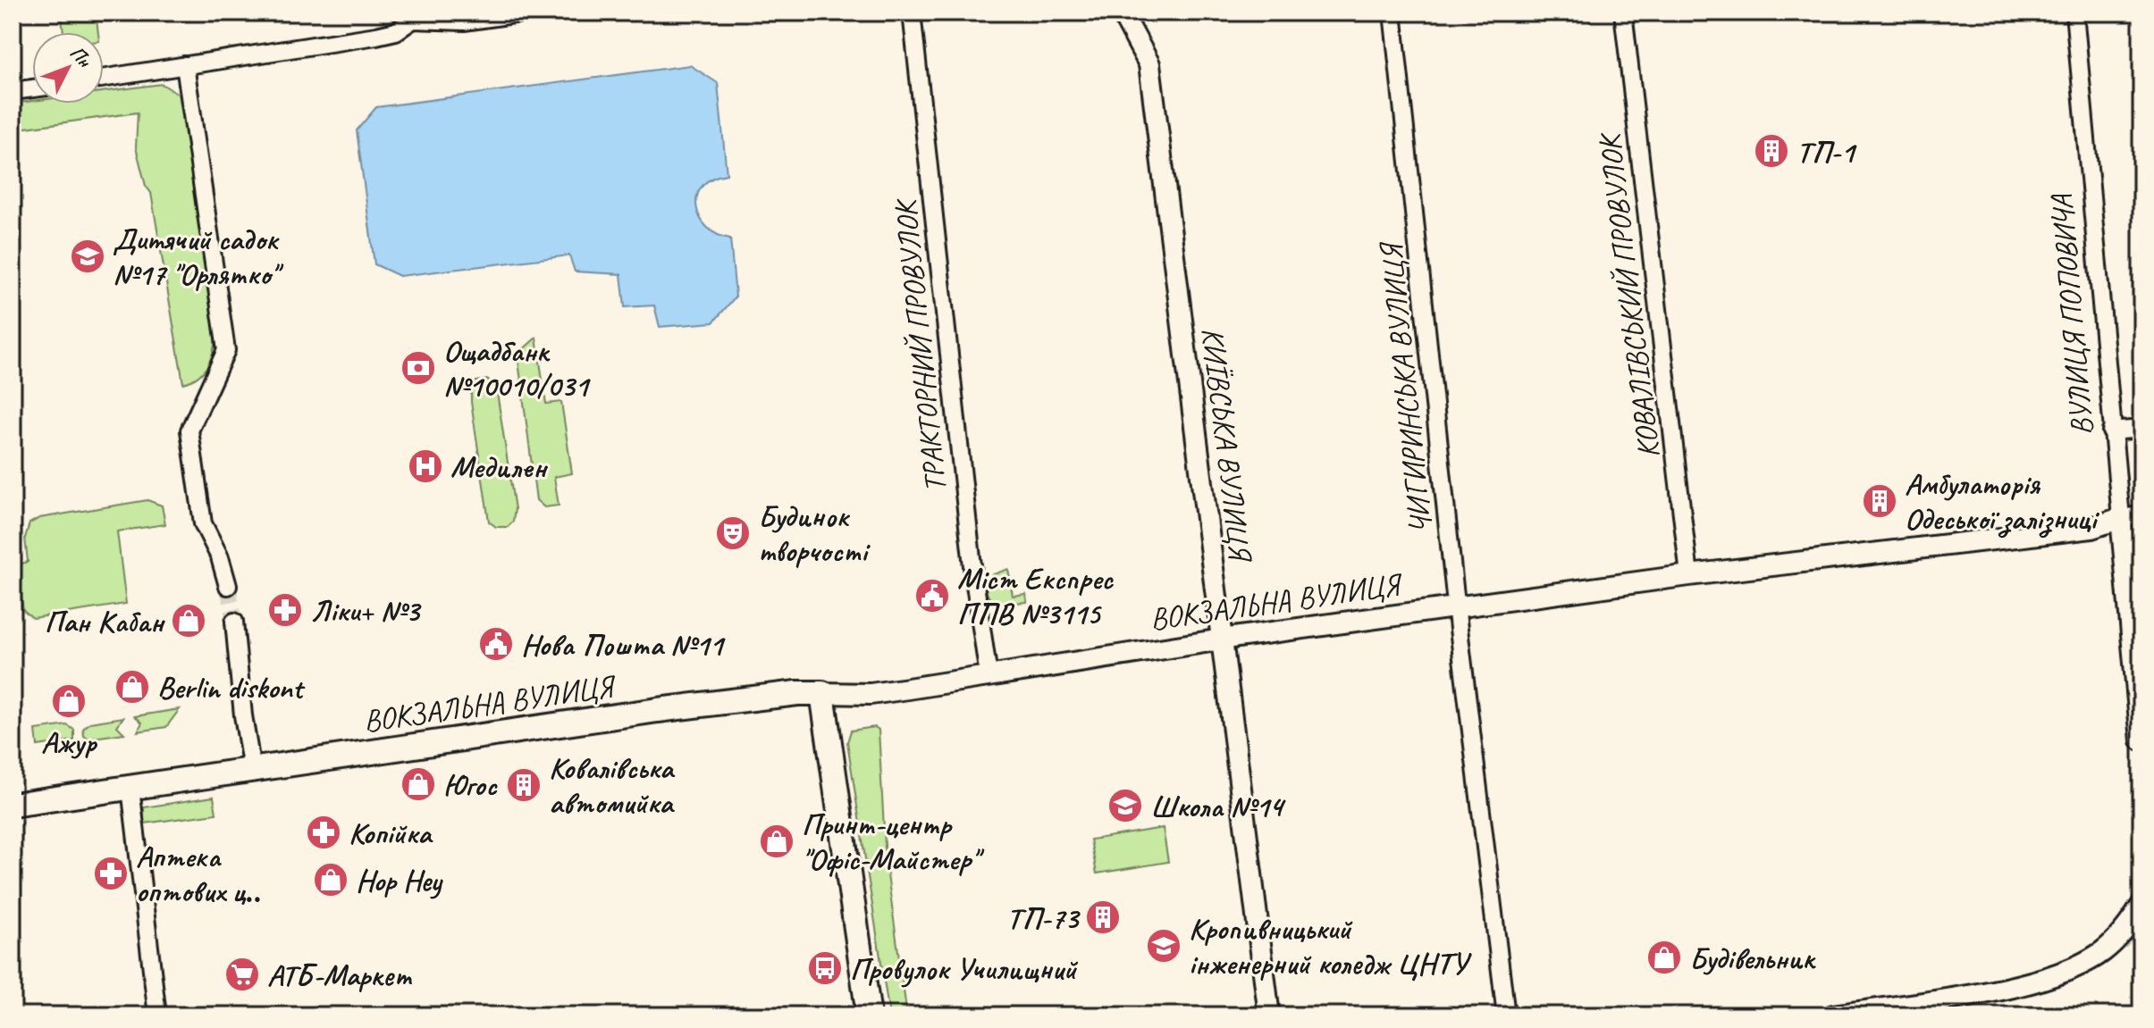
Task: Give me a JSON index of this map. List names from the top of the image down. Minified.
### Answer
{"streets":{"main road":["ВОКЗАЛЬНА ВУЛИЦЯ"],"street":["КОВАЛІВСЬКИЙ ПРОВУЛОК","ВУЛИЦЯ ПОПОВИЧА","ТРАКТОРНИЙ ПРОВУЛОК","ЧИГИРИНСЬКА ВУЛИЦЯ","КИЇВСЬКА ВУЛИЦЯ"]},"crossings":[["КОВАЛІВСЬКИЙ ПРОВУЛОК","ВОКЗАЛЬНА ВУЛИЦЯ"],["ВУЛИЦЯ ПОПОВИЧА","ВОКЗАЛЬНА ВУЛИЦЯ"],["ТРАКТОРНИЙ ПРОВУЛОК","ВОКЗАЛЬНА ВУЛИЦЯ"],["ЧИГИРИНСЬКА ВУЛИЦЯ","ВОКЗАЛЬНА ВУЛИЦЯ"],["КИЇВСЬКА ВУЛИЦЯ","ВОКЗАЛЬНА ВУЛИЦЯ"]],"places":{"building":["ТП-1","Амбулаторія Одеської залізниці","Ковалівська автомийка","ТП-73"],"school or university":["Дитячий садок №17 \"Орлятко\"","Школа №14","Кропивницький інженерний коледж ЦНТУ"],"bank":["Ощадбанк №10010/031"],"hospital":["Медилен"],"theatre":["Будинок творчості"],"public building":["Міст Експрес ППВ №3115","Нова Пошта №11"],"pharmacy":["Ліки+ №3","Копійка","Аптека оптових ц‥"],"shop":["Пан Кабан","Berlin diskont","Ажур","Югос","Принт-центр \"Офіс-Майстер\"","Hop Hey","Будівельник"],"bus stop":["Провулок Училищний"],"supermarket":["АТБ-Маркет"]},"north":"top right"}
